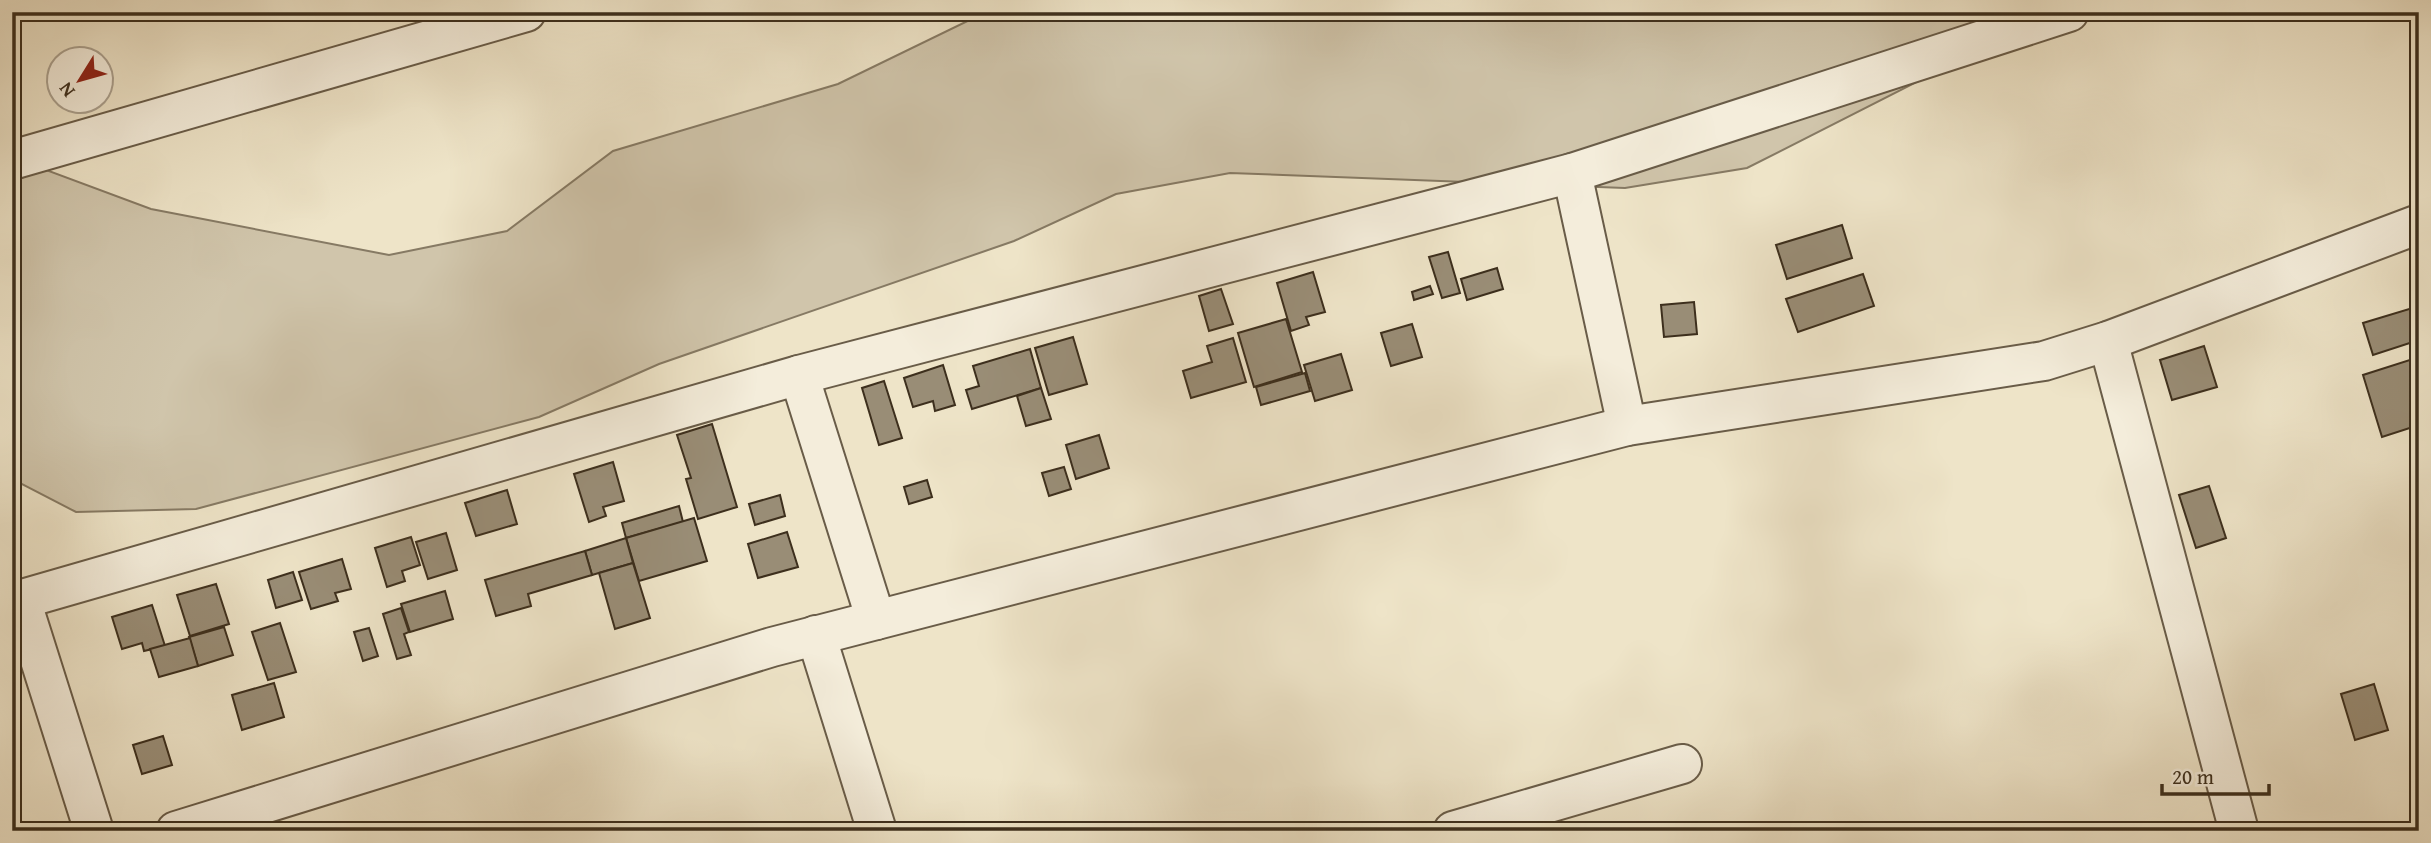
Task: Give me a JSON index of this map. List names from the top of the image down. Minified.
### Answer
{"scale_bar":"20 m","north":"bottom left"}
